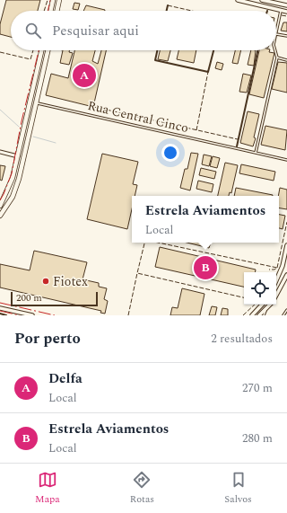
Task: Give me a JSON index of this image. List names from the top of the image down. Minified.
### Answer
{"streets":{"lane":["Rua Central Cinco"]},"places":["Fiotex"],"scale_bar":"200 m","page":{"search":"Pesquisar aqui","pins":["A","B"],"popup":["Estrela Aviamentos","Local"],"scale":"200 m","heading":["Por perto","2 resultados"],"list":[{"mark":"A","name":"Delfa","note":"Local","value":"270 m"},{"mark":"B","name":"Estrela Aviamentos","note":"Local","value":"280 m"}],"nav":["Mapa","Rotas","Salvos"]}}
